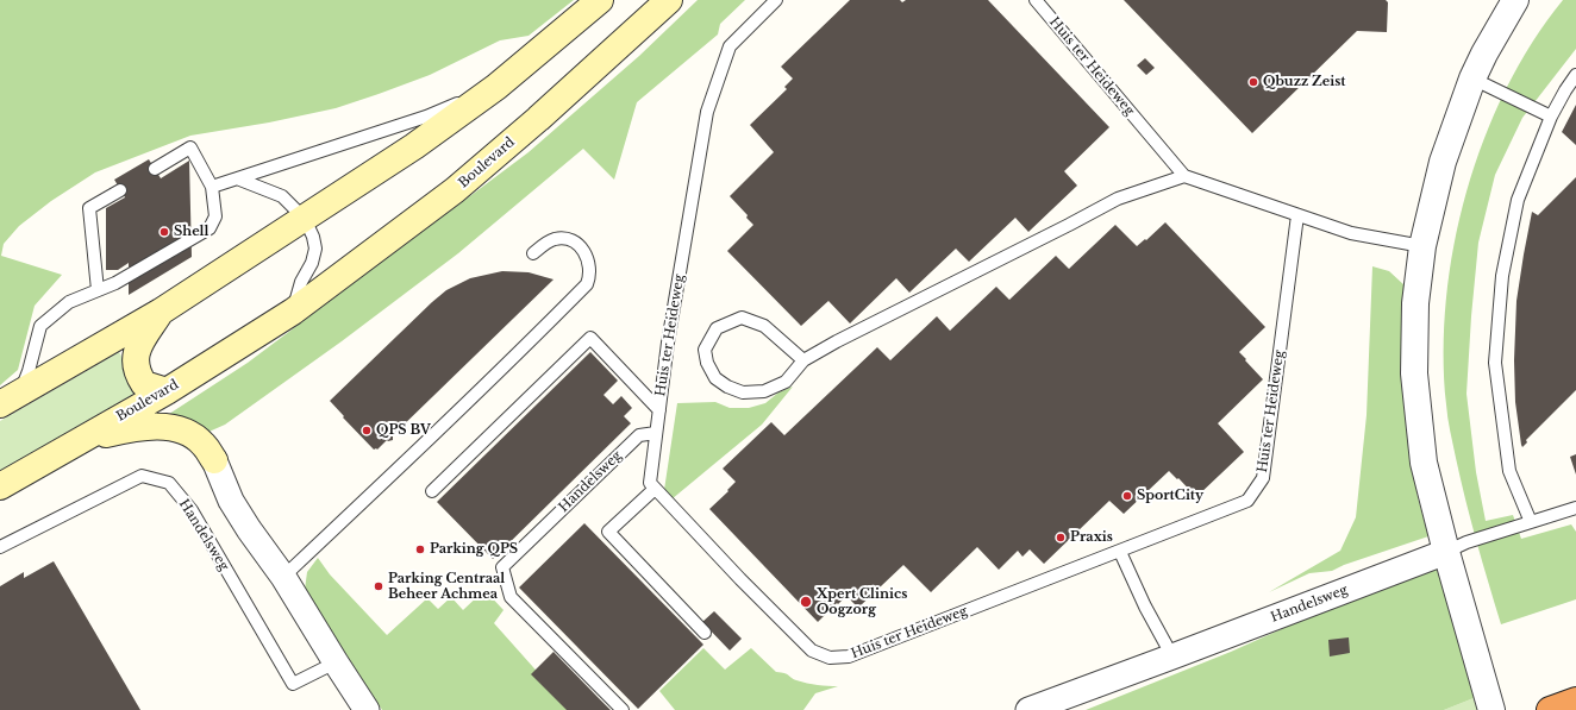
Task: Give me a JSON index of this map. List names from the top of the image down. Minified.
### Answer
{"streets":{"main road":["Boulevard"],"street":["Handelsweg"],"lane":["Huis ter Heideweg"]},"crossings":[["Huis ter Heideweg","Handelsweg"]],"places":["Qbuzz Zeist","Shell","QPS BV","SportCity","Praxis","Parking QPS","Parking Centraal Beheer Achmea","Xpert Clinics Oogzorg"]}
